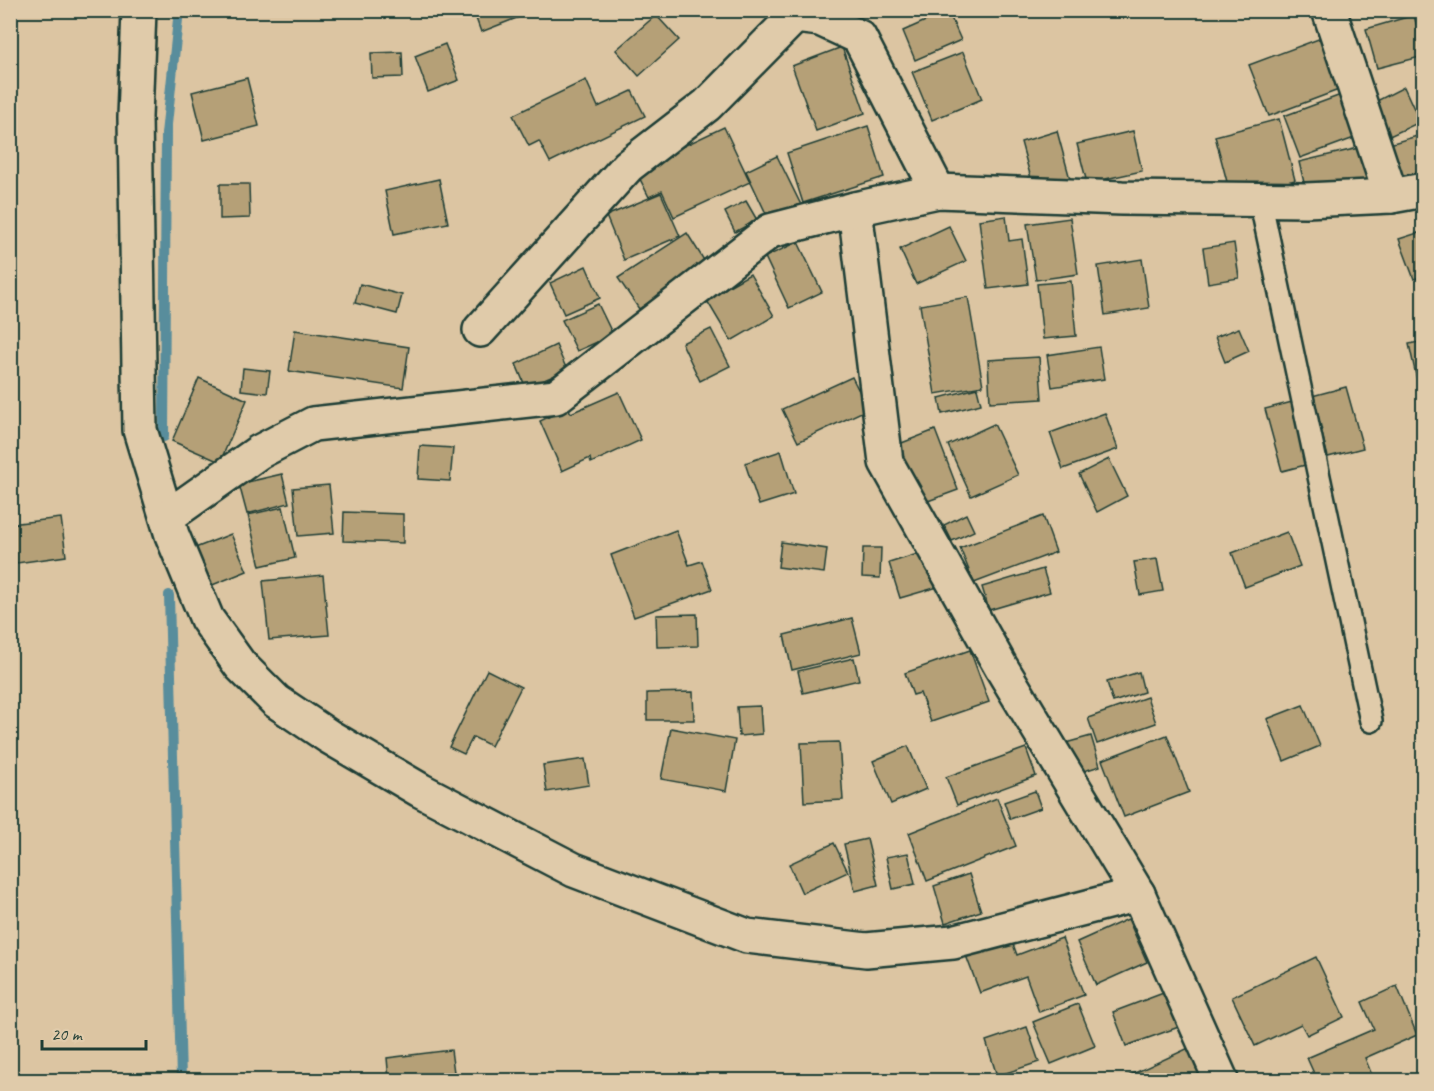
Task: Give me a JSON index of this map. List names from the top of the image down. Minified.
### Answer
{"scale_bar":"20 m"}
